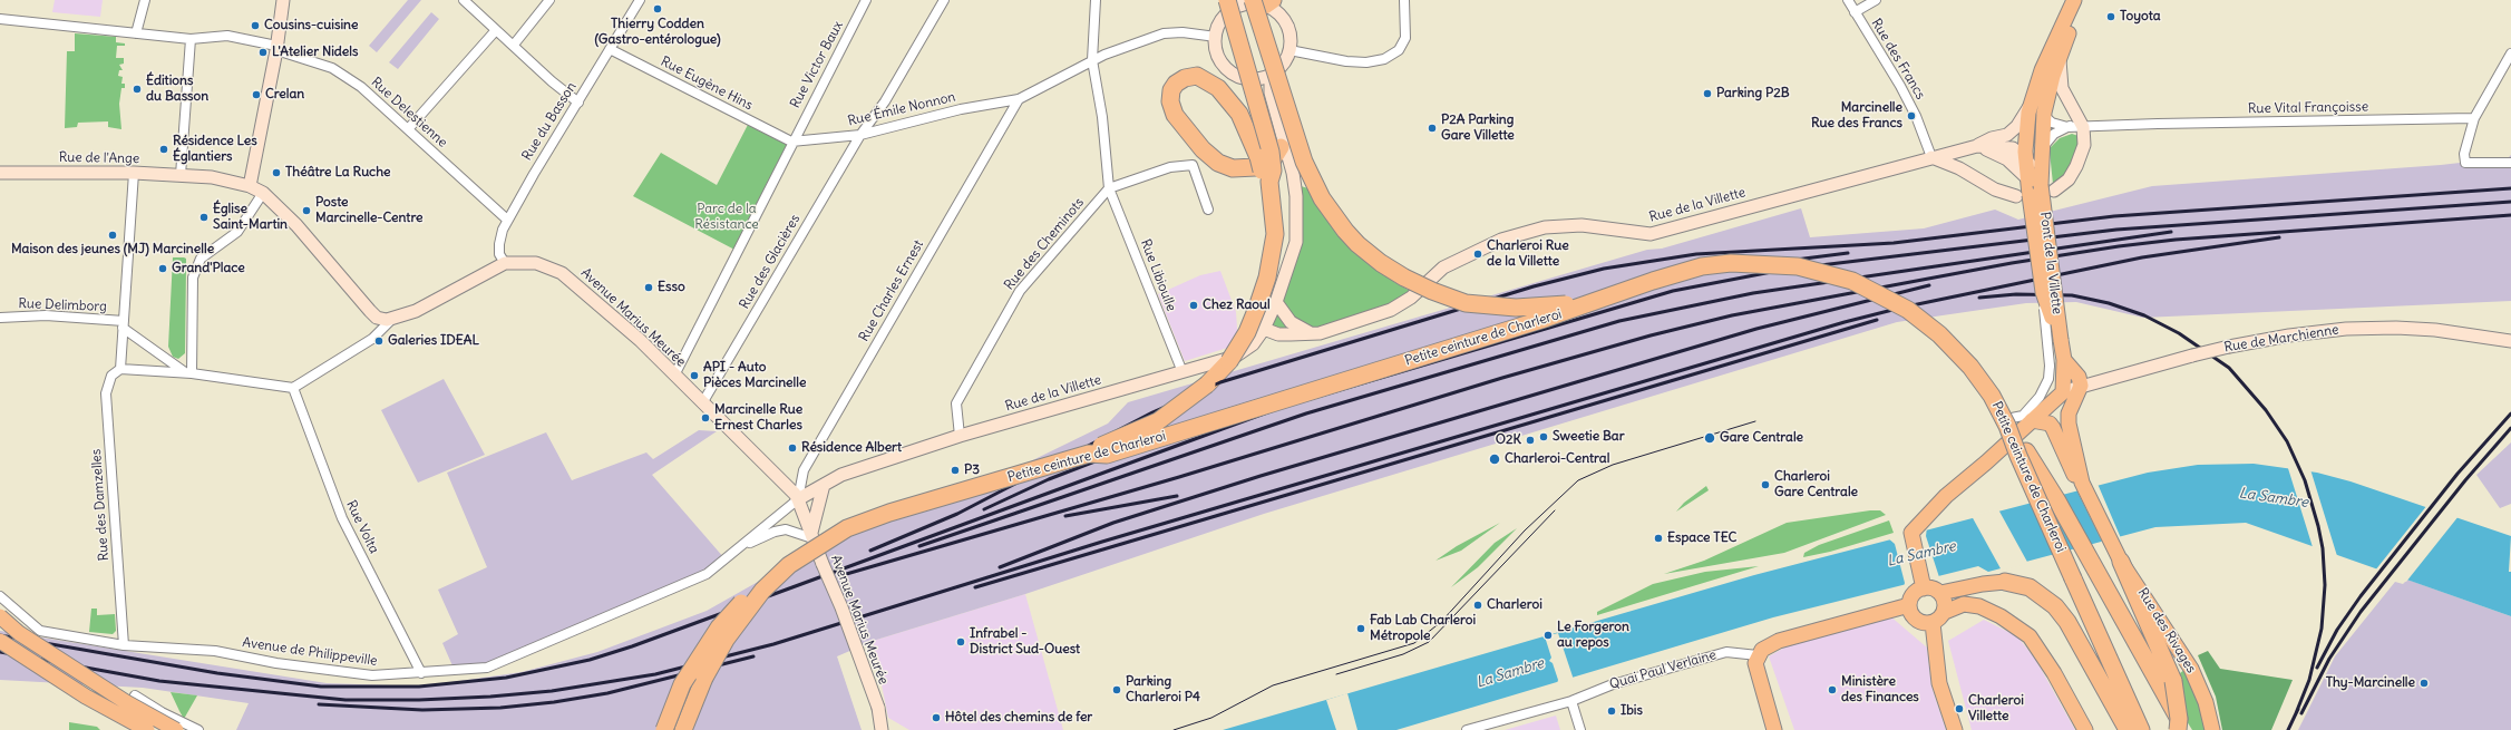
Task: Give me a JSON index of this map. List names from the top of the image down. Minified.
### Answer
{"streets":{"highway":["Petite ceinture de Charleroi"],"main road":["Rue de l'Ange","Rue de la Villette","Pont de la Villette","Avenue Marius Meurée","Rue de Marchienne","Rue des Rivages"],"street":["Rue des Francs","Rue Victor Baux","Rue Eugène Hins","Rue Vital Françoisse","Rue Émile Nonnon","Rue Delestienne","Rue du Basson","Rue des Cheminots","Rue des Glacières","Rue Libioulle","Rue Charles Ernest","Rue Delimborg","Rue des Damzelles","Rue Volta","Avenue de Philippeville","Quai Paul Verlaine"]},"crossings":[["Rue des Francs","Rue de la Villette"],["Rue Victor Baux","Rue Eugène Hins"],["Rue Victor Baux","Rue Émile Nonnon"],["Rue Victor Baux","Avenue Marius Meurée"],["Rue Eugène Hins","Rue Émile Nonnon"],["Rue Eugène Hins","Rue du Basson"],["Rue Vital Françoisse","Rue de la Villette"],["Rue Émile Nonnon","Rue des Glacières"],["Rue Émile Nonnon","Rue Charles Ernest"],["Rue Delestienne","Rue du Basson"],["Rue du Basson","Avenue Marius Meurée"],["Rue de la Villette","Rue des Cheminots"],["Rue de la Villette","Pont de la Villette"],["Rue de la Villette","Rue Libioulle"],["Rue de la Villette","Rue Charles Ernest"],["Rue de la Villette","Avenue Marius Meurée"],["Rue de la Villette","Avenue de Philippeville"],["Rue des Cheminots","Rue Libioulle"],["Rue des Glacières","Avenue Marius Meurée"],["Pont de la Villette","Petite ceinture de Charleroi"],["Pont de la Villette","Rue de Marchienne"],["Rue Charles Ernest","Avenue Marius Meurée"],["Rue Charles Ernest","Avenue de Philippeville"],["Avenue Marius Meurée","Avenue de Philippeville"],["Rue des Damzelles","Avenue de Philippeville"],["Rue Volta","Avenue de Philippeville"]],"water":["La Sambre"],"parks":["Parc de la Résistance"],"places":["Thierry Codden (Gastro-entérologue)","Toyota","Cousins-cuisine","L'Atelier Nidels","Éditions du Basson","Parking P2B","Crelan","Marcinelle Rue des Francs","P2A Parking Gare Villette","Résidence Les Églantiers","Théâtre La Ruche","Poste Marcinelle-Centre","Église Saint-Martin","Maison des jeunes (MJ) Marcinelle","Charleroi Rue de la Villette","Grand'Place","Esso","Chez Raoul","Galeries IDEAL","API - Auto Pièces Marcinelle","Marcinelle Rue Ernest Charles","Sweetie Bar","Gare Centrale","O2K","Résidence Albert","Charleroi-Central","P3","Charleroi Gare Centrale","Espace TEC","Charleroi","Fab Lab Charleroi Métropole","Le Forgeron au repos","Infrabel - District Sud-Ouest","Thy-Marcinelle","Parking Charleroi P4","Ministère des Finances","Charleroi Villette","Ibis","Hôtel des chemins de fer"]}
